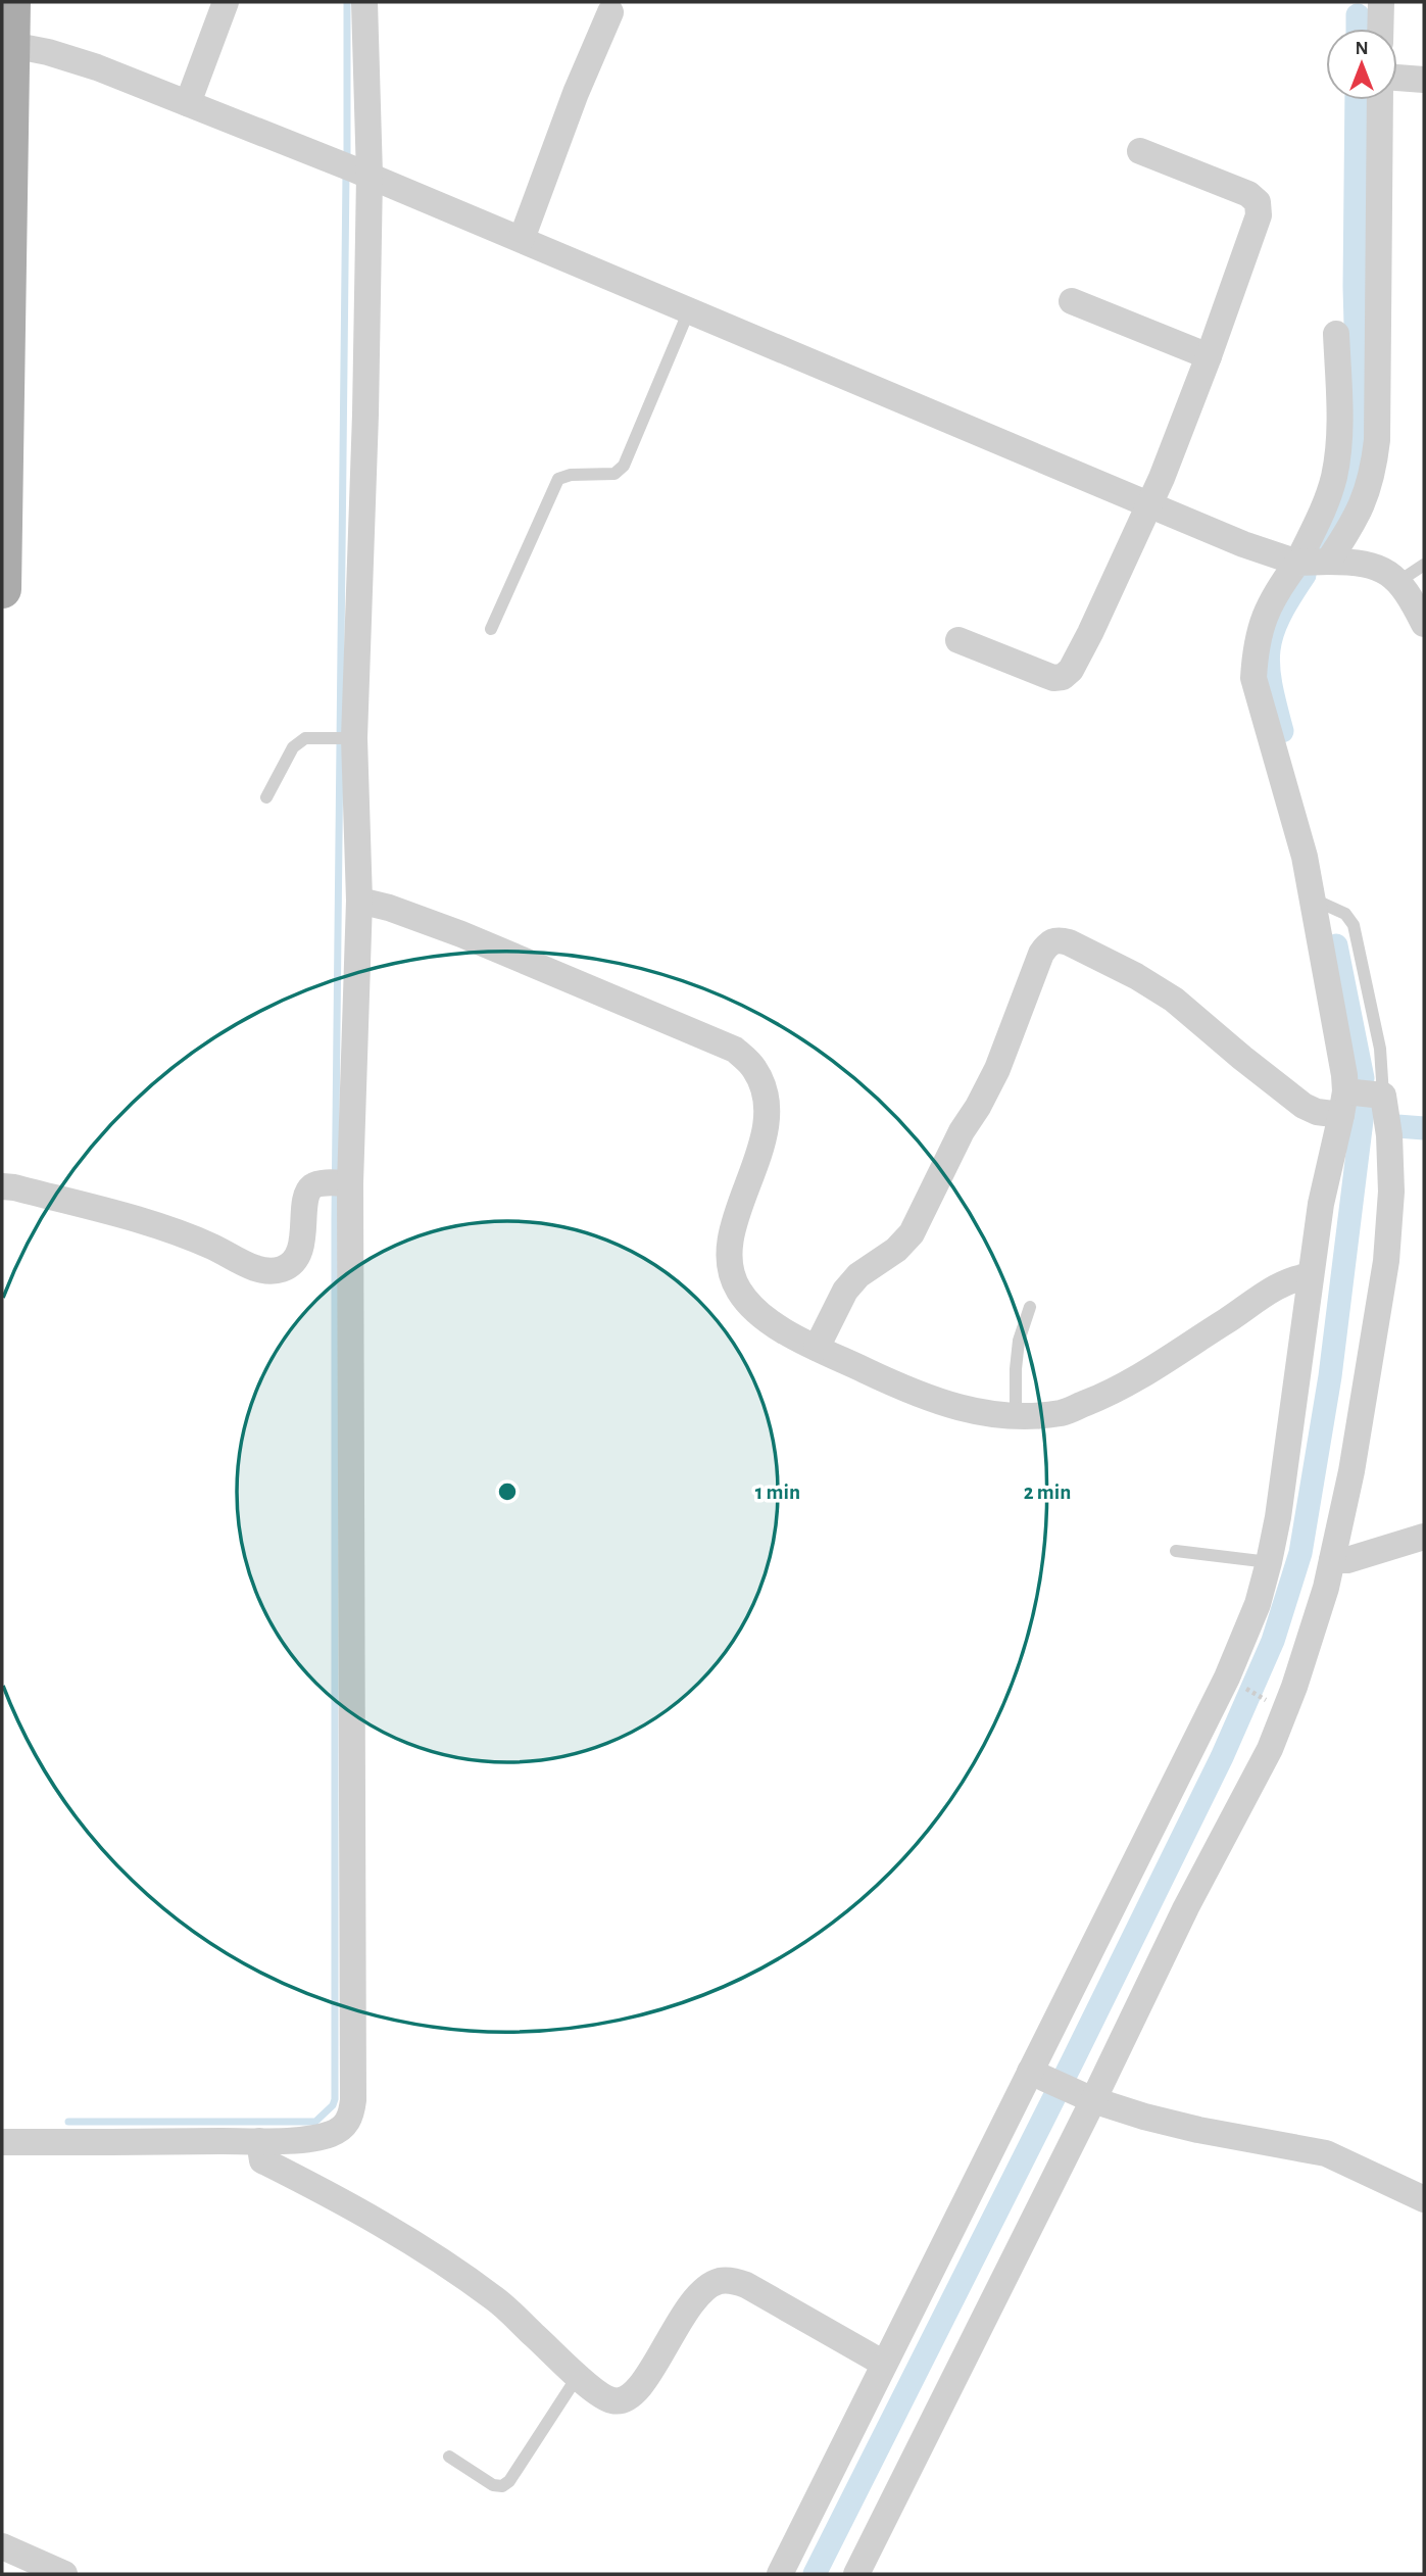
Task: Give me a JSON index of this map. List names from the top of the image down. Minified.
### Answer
{"north":"top","rings":["1 min","2 min"]}
